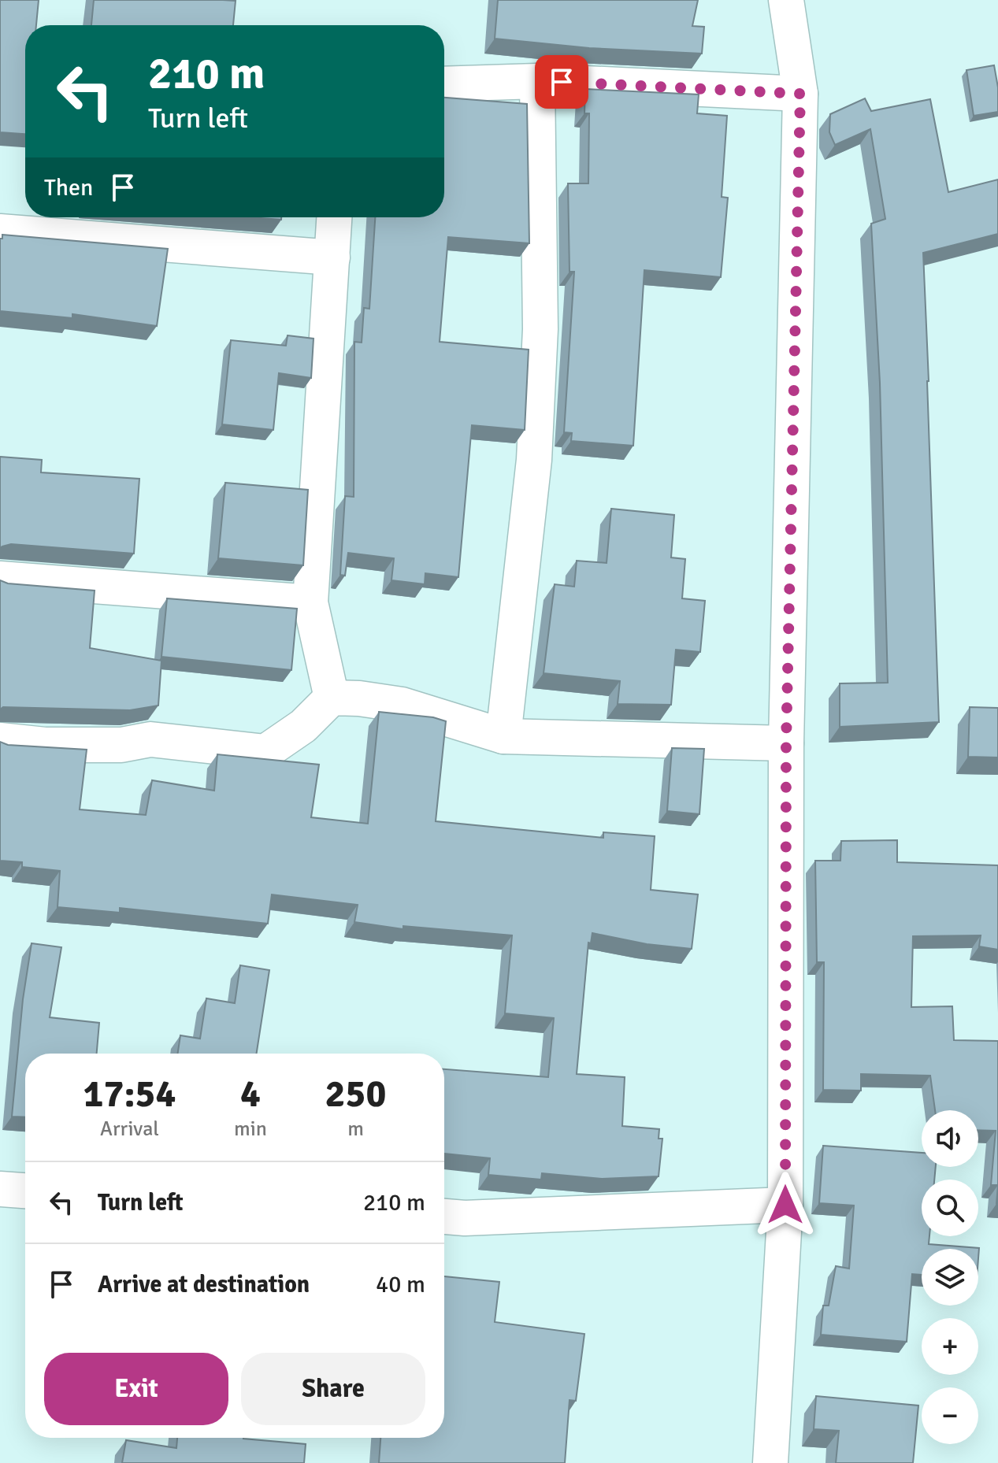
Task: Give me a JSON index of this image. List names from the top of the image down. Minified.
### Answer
{"page":{"turn":["210 m","Turn left"],"then":"Then","eta":["17:54","Arrival","4","min","250","m"],"map_buttons":["+","−"],"list":[{"name":"Turn left","value":"210 m"},{"name":"Arrive at destination","value":"40 m"}],"buttons":["Exit","Share"]}}
